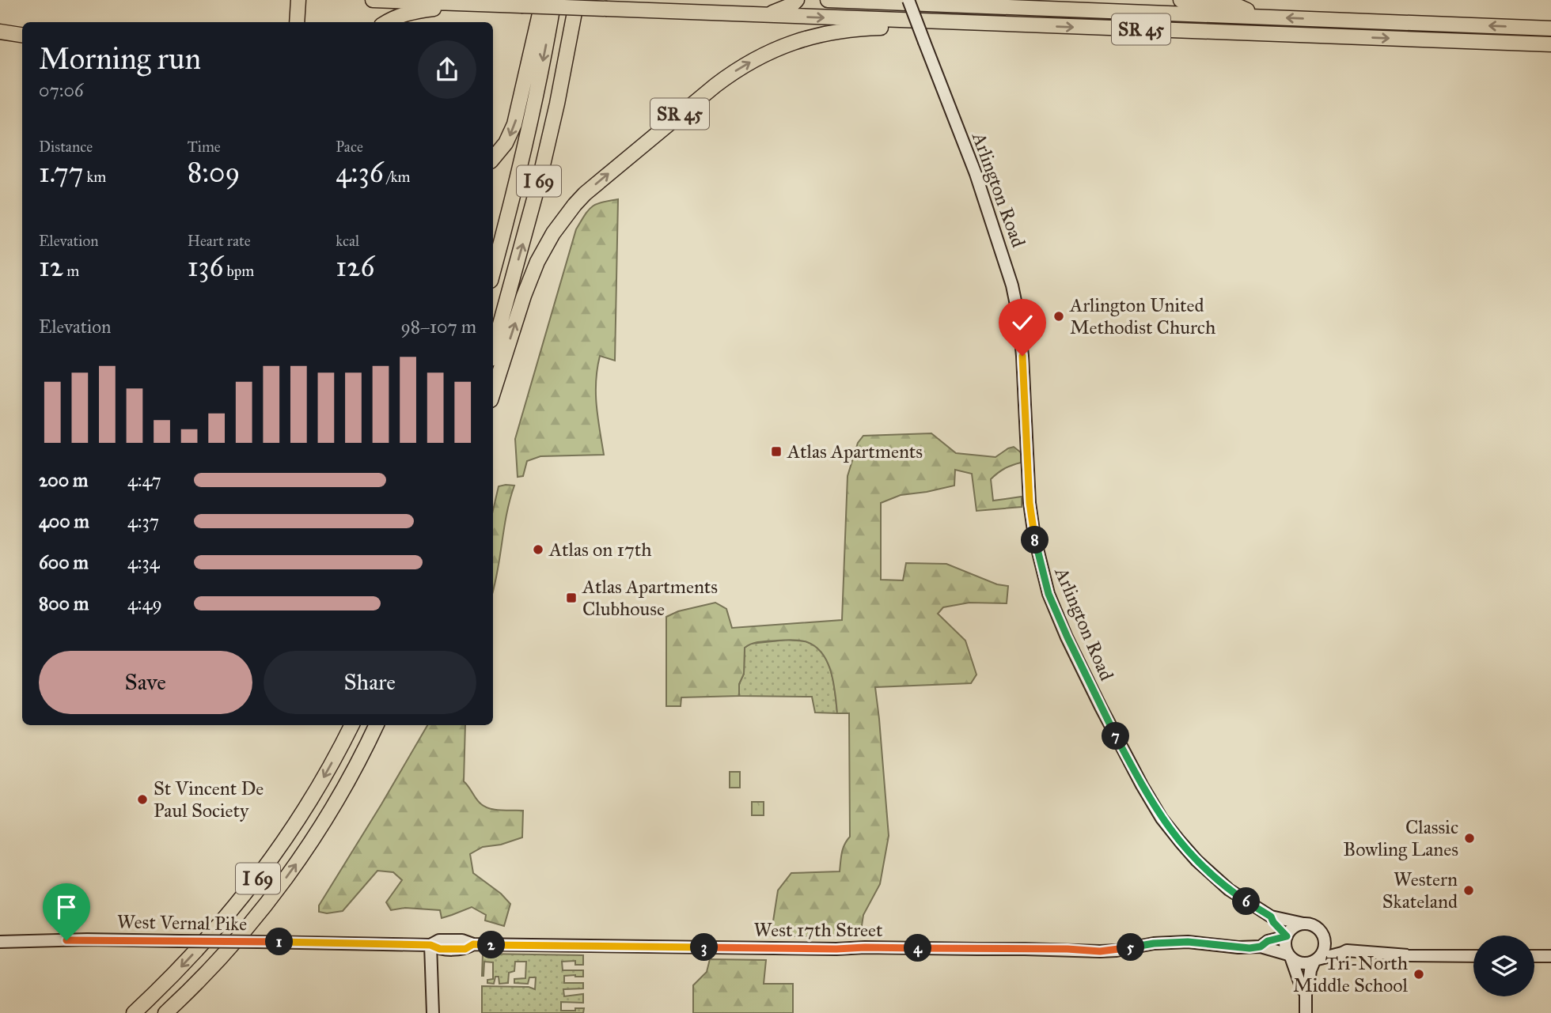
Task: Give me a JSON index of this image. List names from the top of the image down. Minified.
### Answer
{"streets":{"highway":["SR 45","I 69"],"main road":["Arlington Road","West Vernal Pike","West 17th Street"]},"crossings":[["Arlington Road","West 17th Street"],["West Vernal Pike","West 17th Street"]],"places":{"other":["Arlington United Methodist Church","Atlas on 17th","St Vincent De Paul Society","Classic Bowling Lanes","Western Skateland","Tri-North Middle School"],"transit":["Atlas Apartments","Atlas Apartments Clubhouse"]},"page":{"heading":["Morning run","07:06"],"stats":[["Distance","1.77 km"],["Time","8:09"],["Pace","4:36 /km"],["Elevation","12 m"],["Heart rate","136 bpm"],["kcal","126"]],"chart":["Elevation","98–107 m"],"list":[{"name":"200 m","note":"4:47"},{"name":"400 m","note":"4:37"},{"name":"600 m","note":"4:34"},{"name":"800 m","note":"4:49"}],"pins":["8","7","6","1","2","3","5","4"],"buttons":["Save","Share"]}}
